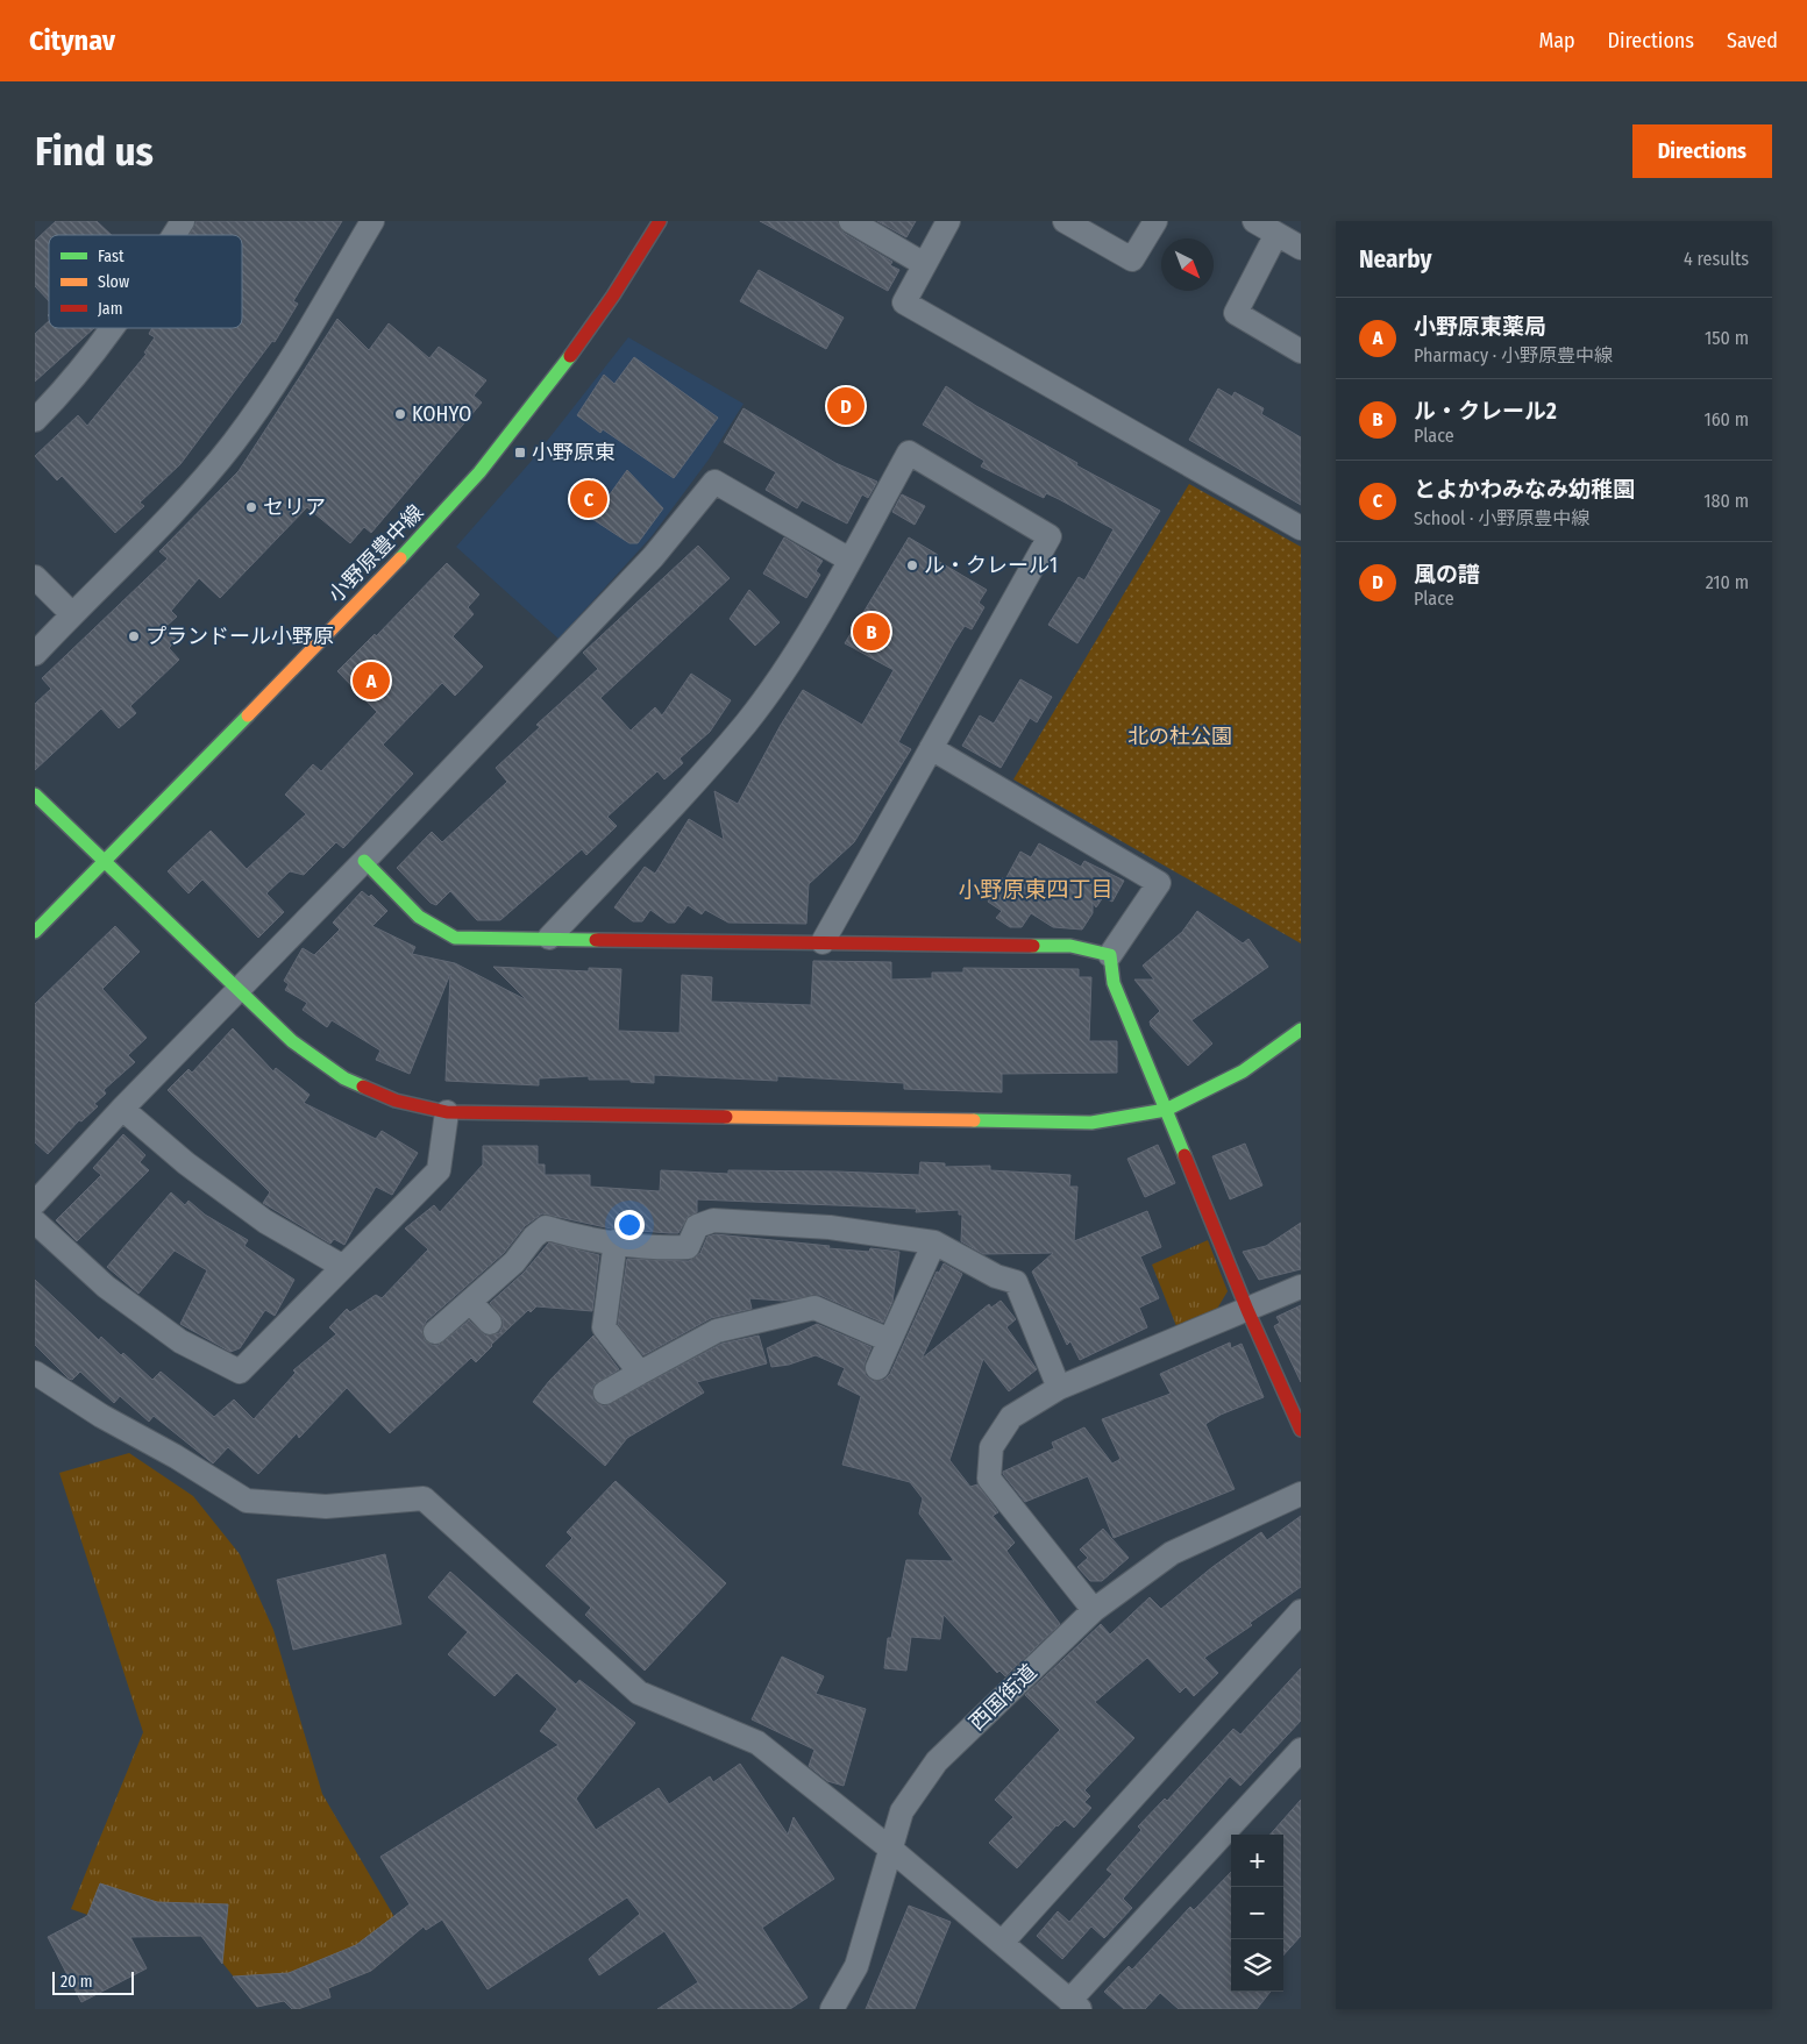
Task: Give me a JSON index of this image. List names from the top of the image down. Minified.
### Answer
{"streets":{"street":["小野原豊中線","西国街道"]},"districts":["小野原東四丁目"],"parks":["北の杜公園"],"places":{"other":["KOHYO","セリア","ル・クレール1","プランドール小野原"],"transit":["小野原東"]},"legend":["Fast","Slow","Jam"],"scale_bar":"20 m","north":"bottom right","page":{"header":"Citynav","nav":["Map","Directions","Saved"],"buttons":"Directions","title":"Find us","heading":["Nearby","4 results"],"list":[{"mark":"A","name":"小野原東薬局","note":"Pharmacy · 小野原豊中線","value":"150 m"},{"mark":"B","name":"ル・クレール2","note":"Place","value":"160 m"},{"mark":"C","name":"とよかわみなみ幼稚園","note":"School · 小野原豊中線","value":"180 m"},{"mark":"D","name":"風の譜","note":"Place","value":"210 m"}],"pins":["D","C","B","A"],"map_buttons":["+","−"],"scale":"20 m"}}
